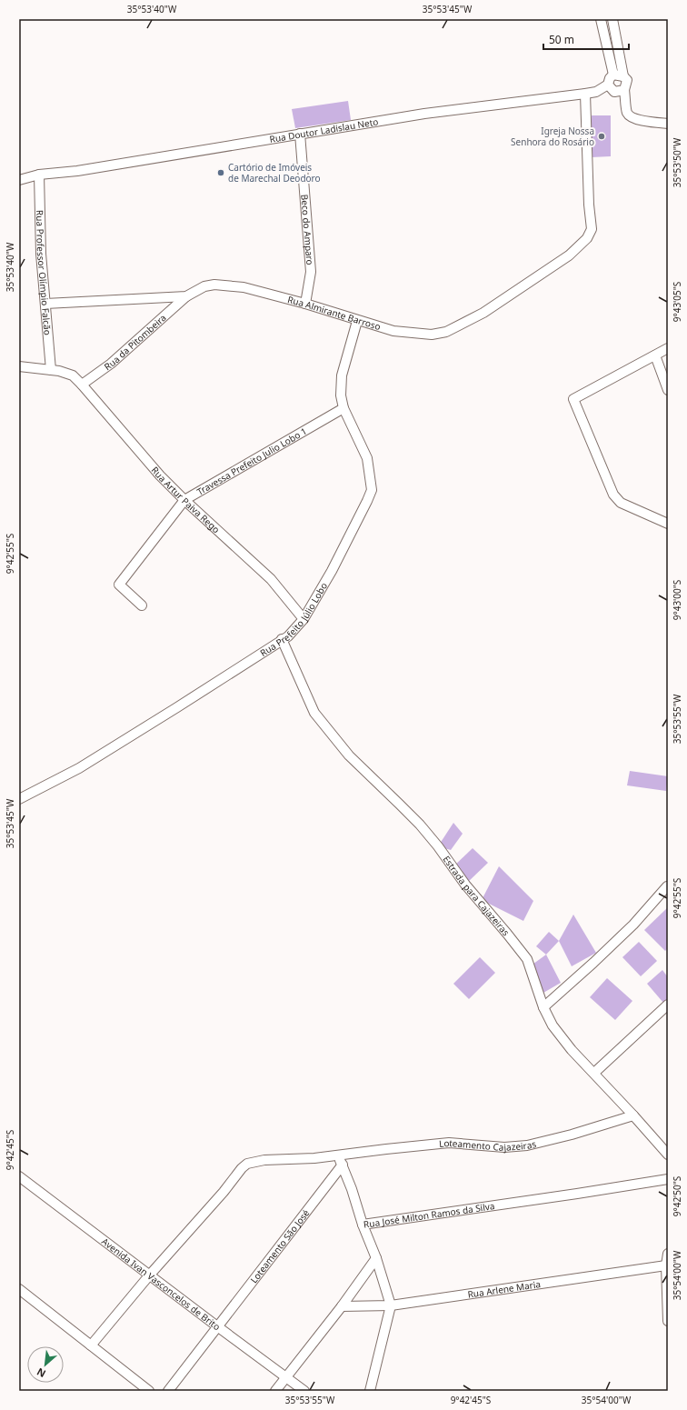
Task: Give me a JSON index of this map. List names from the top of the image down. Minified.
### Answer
{"streets":{"street":["Rua Doutor Ladislau Neto","Beco do Amparo","Rua Professor Olímpio Falcão","Rua Almirante Barroso","Rua da Pitombeira","Travessa Prefeito Julio Lobo 1","Rua Artur Paiva Rego","Rua Prefeito Júlio Lobo","Estrada para Cajazeiras","Loteamento Cajazeiras","Rua José Milton Ramos da Silva","Loteamento São José","Avenida Ivan Vasconcelos de Brito","Rua Arlene Maria"]},"crossings":[["Rua Doutor Ladislau Neto","Beco do Amparo"],["Rua Doutor Ladislau Neto","Rua Professor Olímpio Falcão"],["Rua Doutor Ladislau Neto","Rua Almirante Barroso"],["Beco do Amparo","Rua Almirante Barroso"],["Rua Professor Olímpio Falcão","Rua Almirante Barroso"],["Rua Professor Olímpio Falcão","Rua Artur Paiva Rego"],["Rua Almirante Barroso","Rua da Pitombeira"],["Rua Almirante Barroso","Rua Prefeito Júlio Lobo"],["Rua da Pitombeira","Rua Artur Paiva Rego"],["Travessa Prefeito Julio Lobo 1","Rua Artur Paiva Rego"],["Travessa Prefeito Julio Lobo 1","Rua Prefeito Júlio Lobo"],["Rua Artur Paiva Rego","Rua Prefeito Júlio Lobo"],["Rua Prefeito Júlio Lobo","Estrada para Cajazeiras"],["Estrada para Cajazeiras","Loteamento Cajazeiras"],["Loteamento Cajazeiras","Avenida Ivan Vasconcelos de Brito"],["Rua José Milton Ramos da Silva","Rua Arlene Maria"],["Loteamento São José","Avenida Ivan Vasconcelos de Brito"]],"places":["Igreja Nossa Senhora do Rosário","Cartório de Imóveis de Marechal Deodoro"],"scale_bar":"50 m","north":"bottom left","coordinates":["35°53'40\"W","35°53'45\"W","35°53'50\"W","9°43'05\"S","9°42'55\"S","9°43'00\"S","35°53'55\"W","9°42'45\"S","9°42'50\"S","35°54'00\"W"]}
